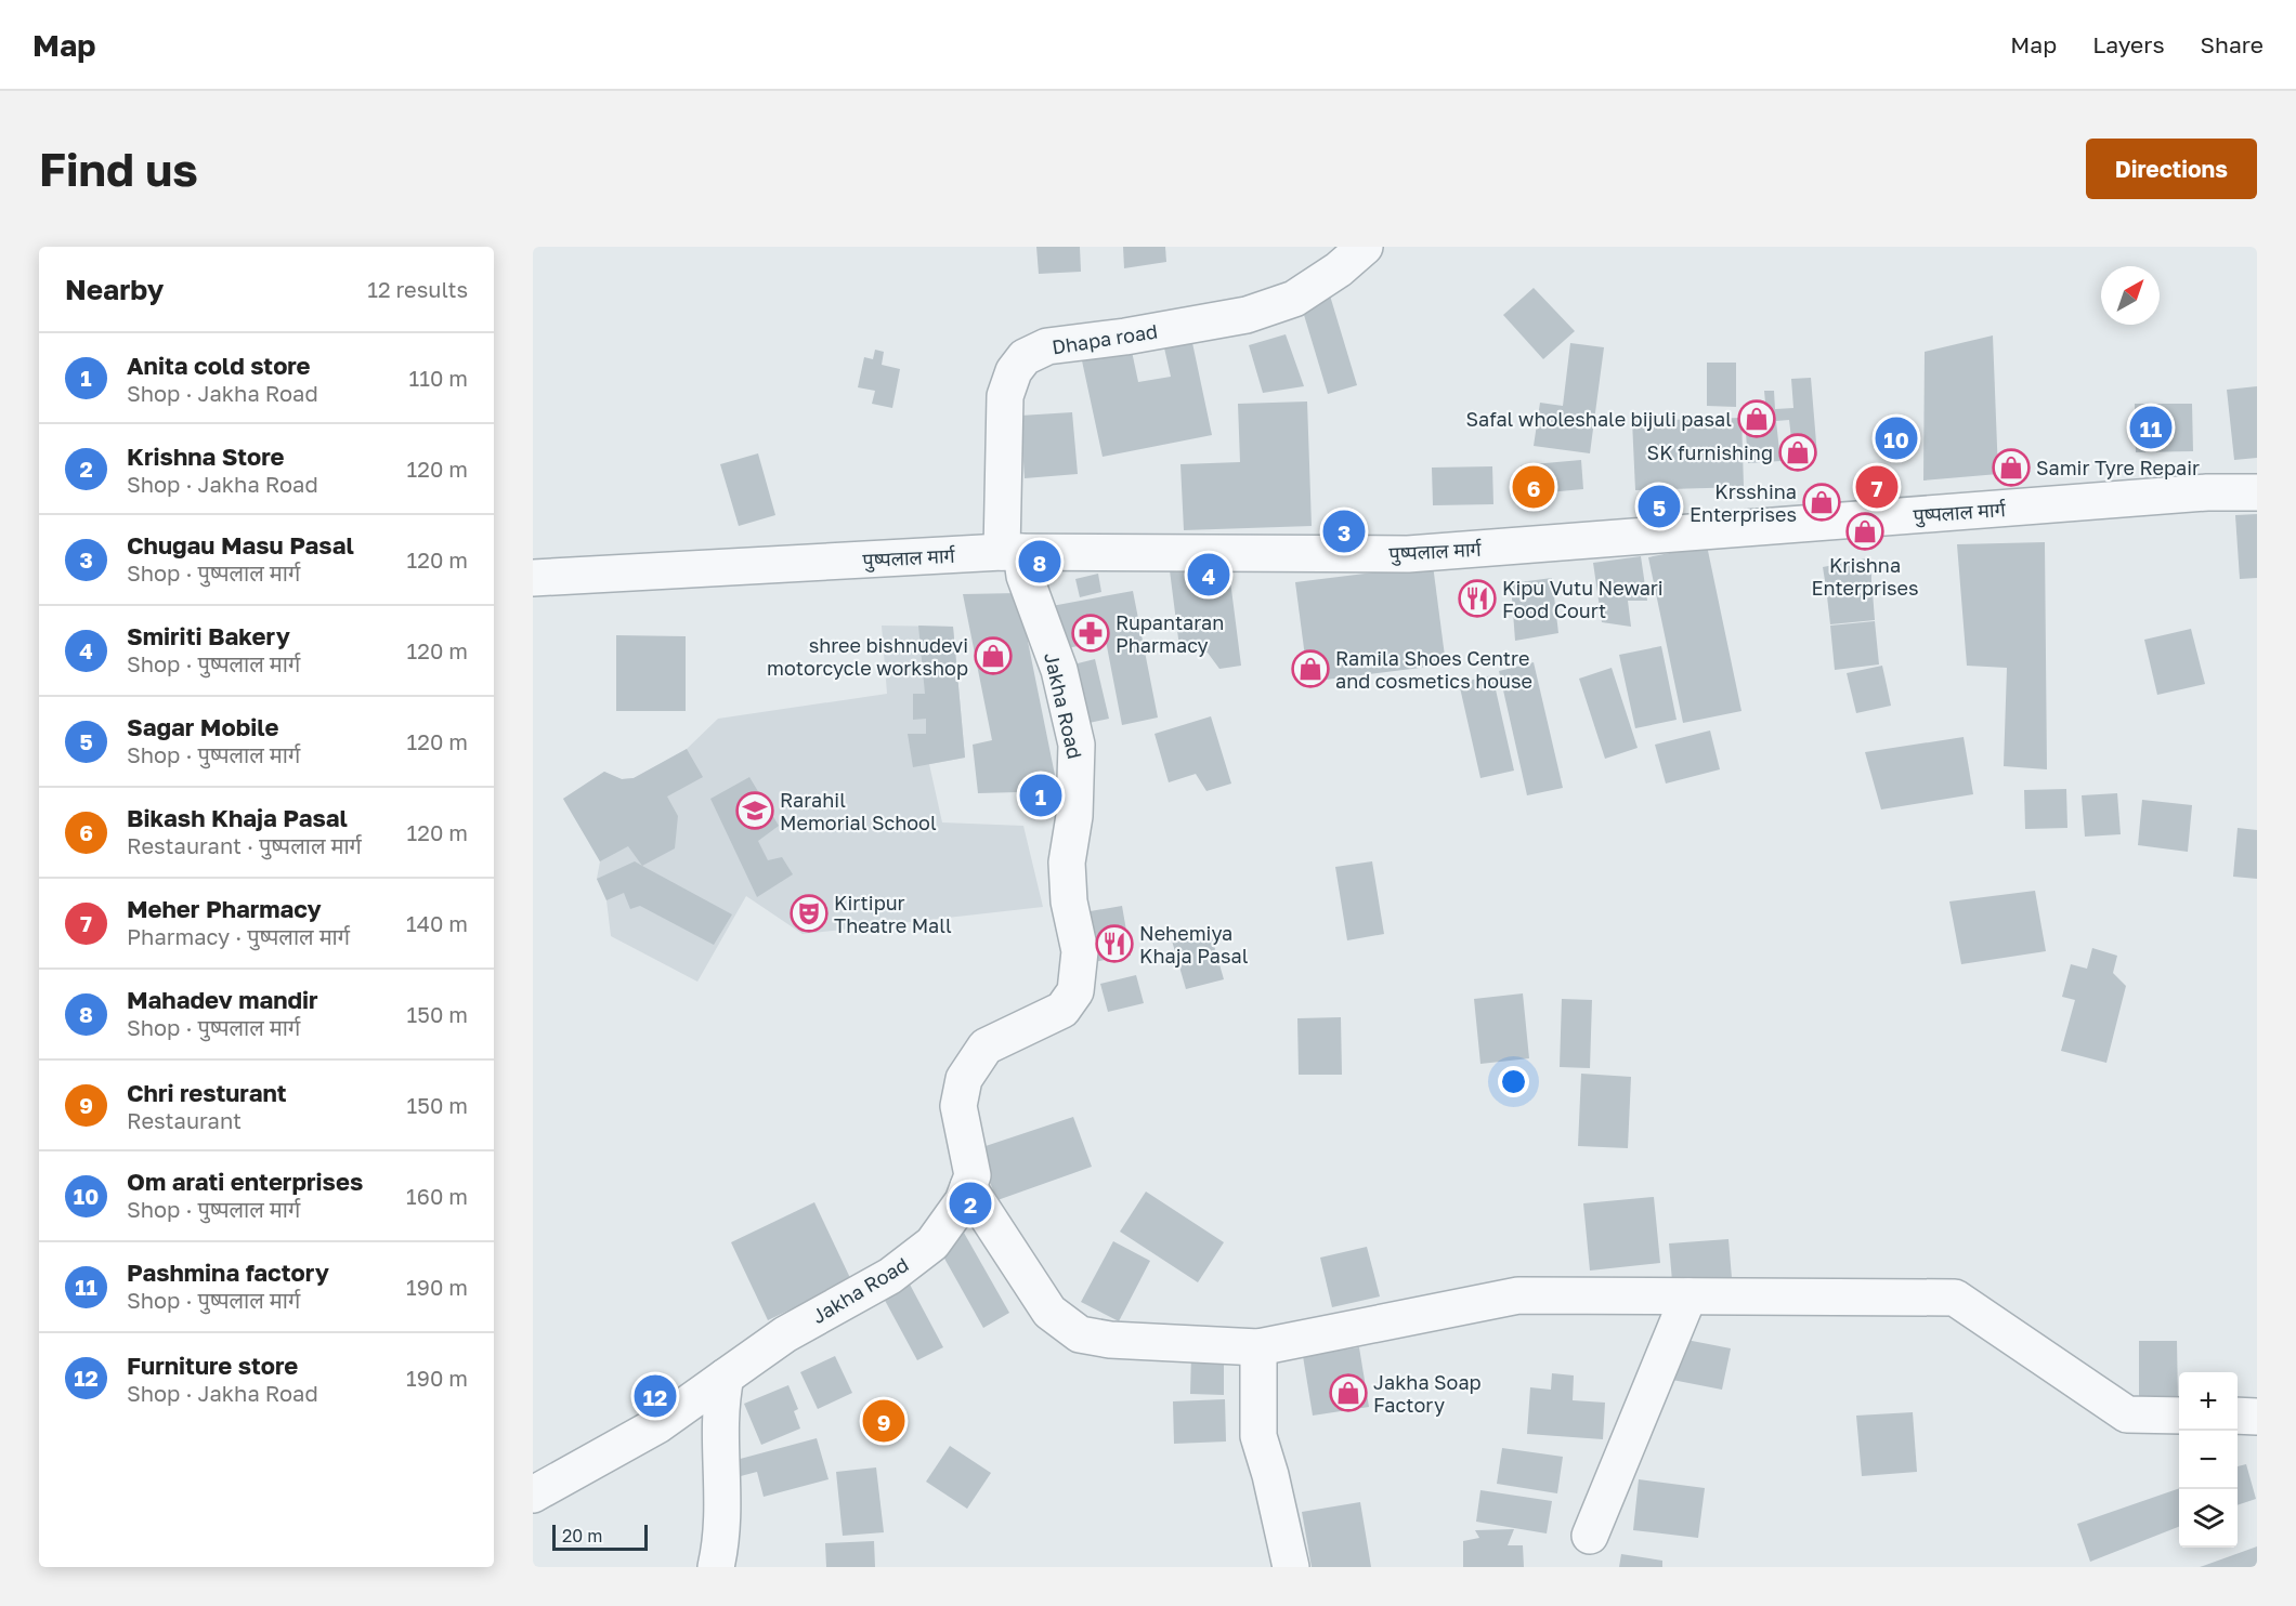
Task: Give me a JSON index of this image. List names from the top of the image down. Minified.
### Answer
{"streets":{"street":["Dhapa road","पुष्पलाल मार्ग","Jakha Road"]},"crossings":[["Dhapa road","पुष्पलाल मार्ग"],["Dhapa road","Jakha Road"],["पुष्पलाल मार्ग","Jakha Road"]],"places":{"shop":["Safal wholeshale bijuli pasal","SK furnishing","Samir Tyre Repair","Krsshina Enterprises","Krishna Enterprises","shree bishnudevi motorcycle workshop","Ramila Shoes Centre and cosmetics house","Jakha Soap Factory"],"restaurant":["Kipu Vutu Newari Food Court","Nehemiya Khaja Pasal"],"pharmacy":["Rupantaran Pharmacy"],"school or university":["Rarahil Memorial School"],"theatre":["Kirtipur Theatre Mall"]},"scale_bar":"20 m","north":"top right","page":{"header":"Map","nav":["Map","Layers","Share"],"buttons":"Directions","title":"Find us","heading":["Nearby","12 results"],"list":[{"mark":"1","name":"Anita cold store","note":"Shop · Jakha Road","value":"110 m"},{"mark":"2","name":"Krishna Store","note":"Shop · Jakha Road","value":"120 m"},{"mark":"3","name":"Chugau Masu Pasal","note":"Shop · पुष्पलाल मार्ग","value":"120 m"},{"mark":"4","name":"Smiriti Bakery","note":"Shop · पुष्पलाल मार्ग","value":"120 m"},{"mark":"5","name":"Sagar Mobile","note":"Shop · पुष्पलाल मार्ग","value":"120 m"},{"mark":"6","name":"Bikash Khaja Pasal","note":"Restaurant · पुष्पलाल मार्ग","value":"120 m"},{"mark":"7","name":"Meher Pharmacy","note":"Pharmacy · पुष्पलाल मार्ग","value":"140 m"},{"mark":"8","name":"Mahadev mandir","note":"Shop · पुष्पलाल मार्ग","value":"150 m"},{"mark":"9","name":"Chri resturant","note":"Restaurant","value":"150 m"},{"mark":"10","name":"Om arati enterprises","note":"Shop · पुष्पलाल मार्ग","value":"160 m"},{"mark":"11","name":"Pashmina factory","note":"Shop · पुष्पलाल मार्ग","value":"190 m"},{"mark":"12","name":"Furniture store","note":"Shop · Jakha Road","value":"190 m"}],"pins":["11","10","6","7","5","3","8","4","1","2","12","9"],"map_buttons":["+","−"],"scale":"20 m"}}
